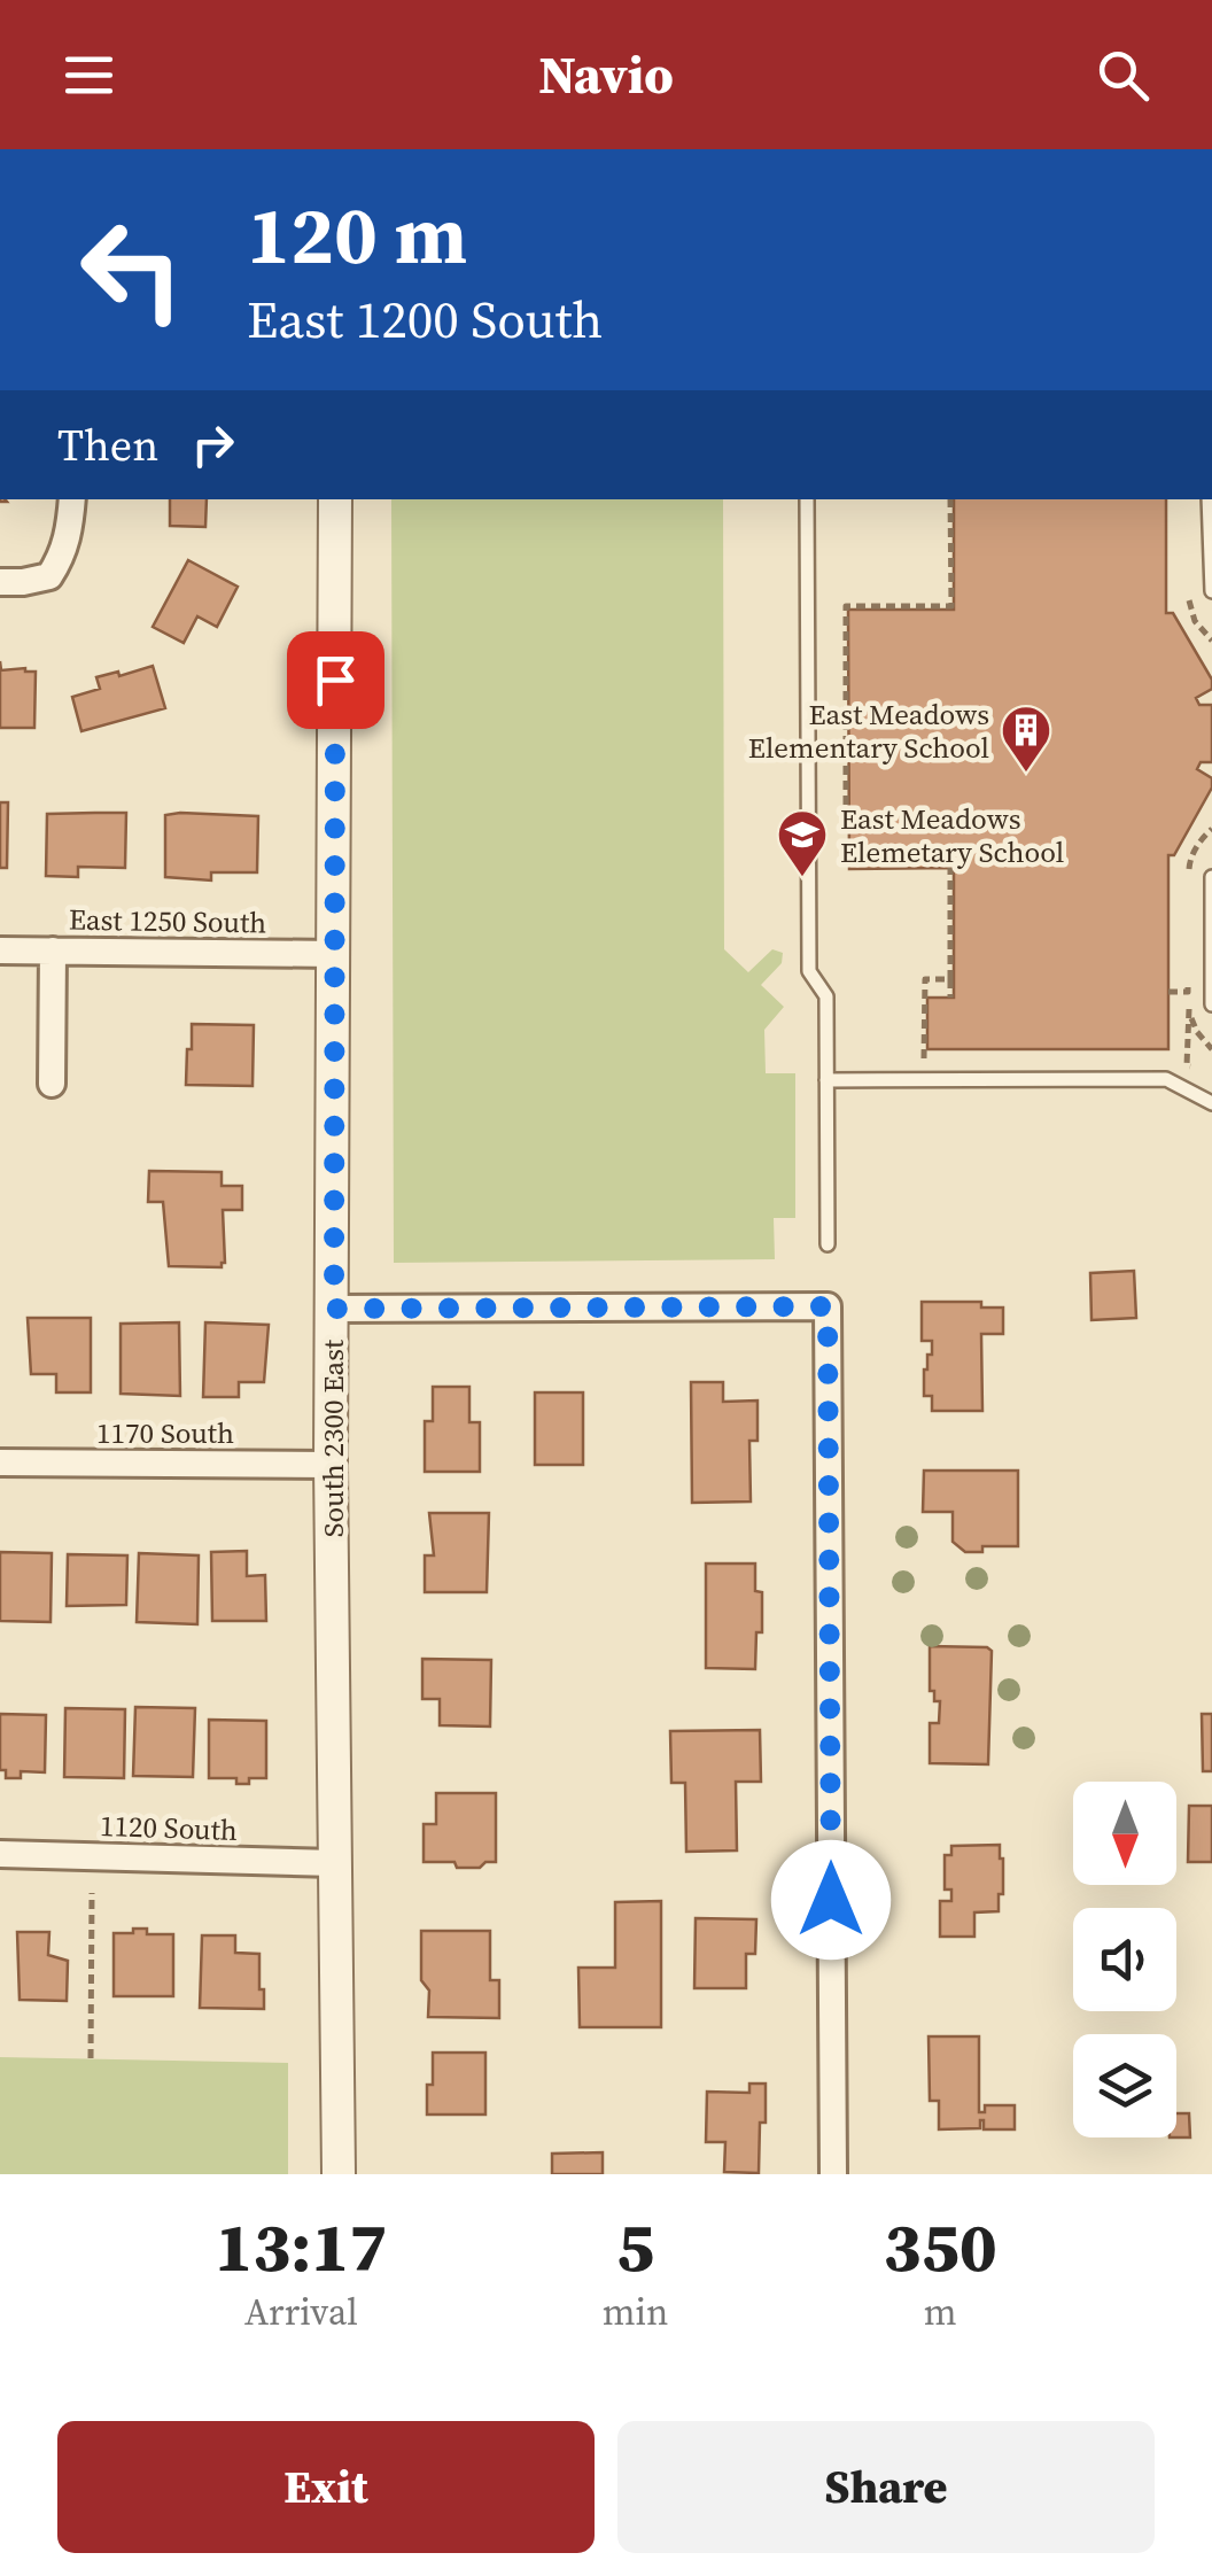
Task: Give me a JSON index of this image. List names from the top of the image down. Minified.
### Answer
{"streets":{"street":["East 1250 South","1170 South","South 2300 East","1120 South"]},"crossings":[["East 1250 South","South 2300 East"],["1170 South","South 2300 East"],["South 2300 East","1120 South"]],"places":{"building":["East Meadows Elementary School"],"school or university":["East Meadows Elemetary School"]},"north":"bottom","page":{"header":"Navio","turn":["120 m","East 1200 South"],"then":"Then","eta":["13:17","Arrival","5","min","350","m"],"buttons":["Exit","Share"]}}
